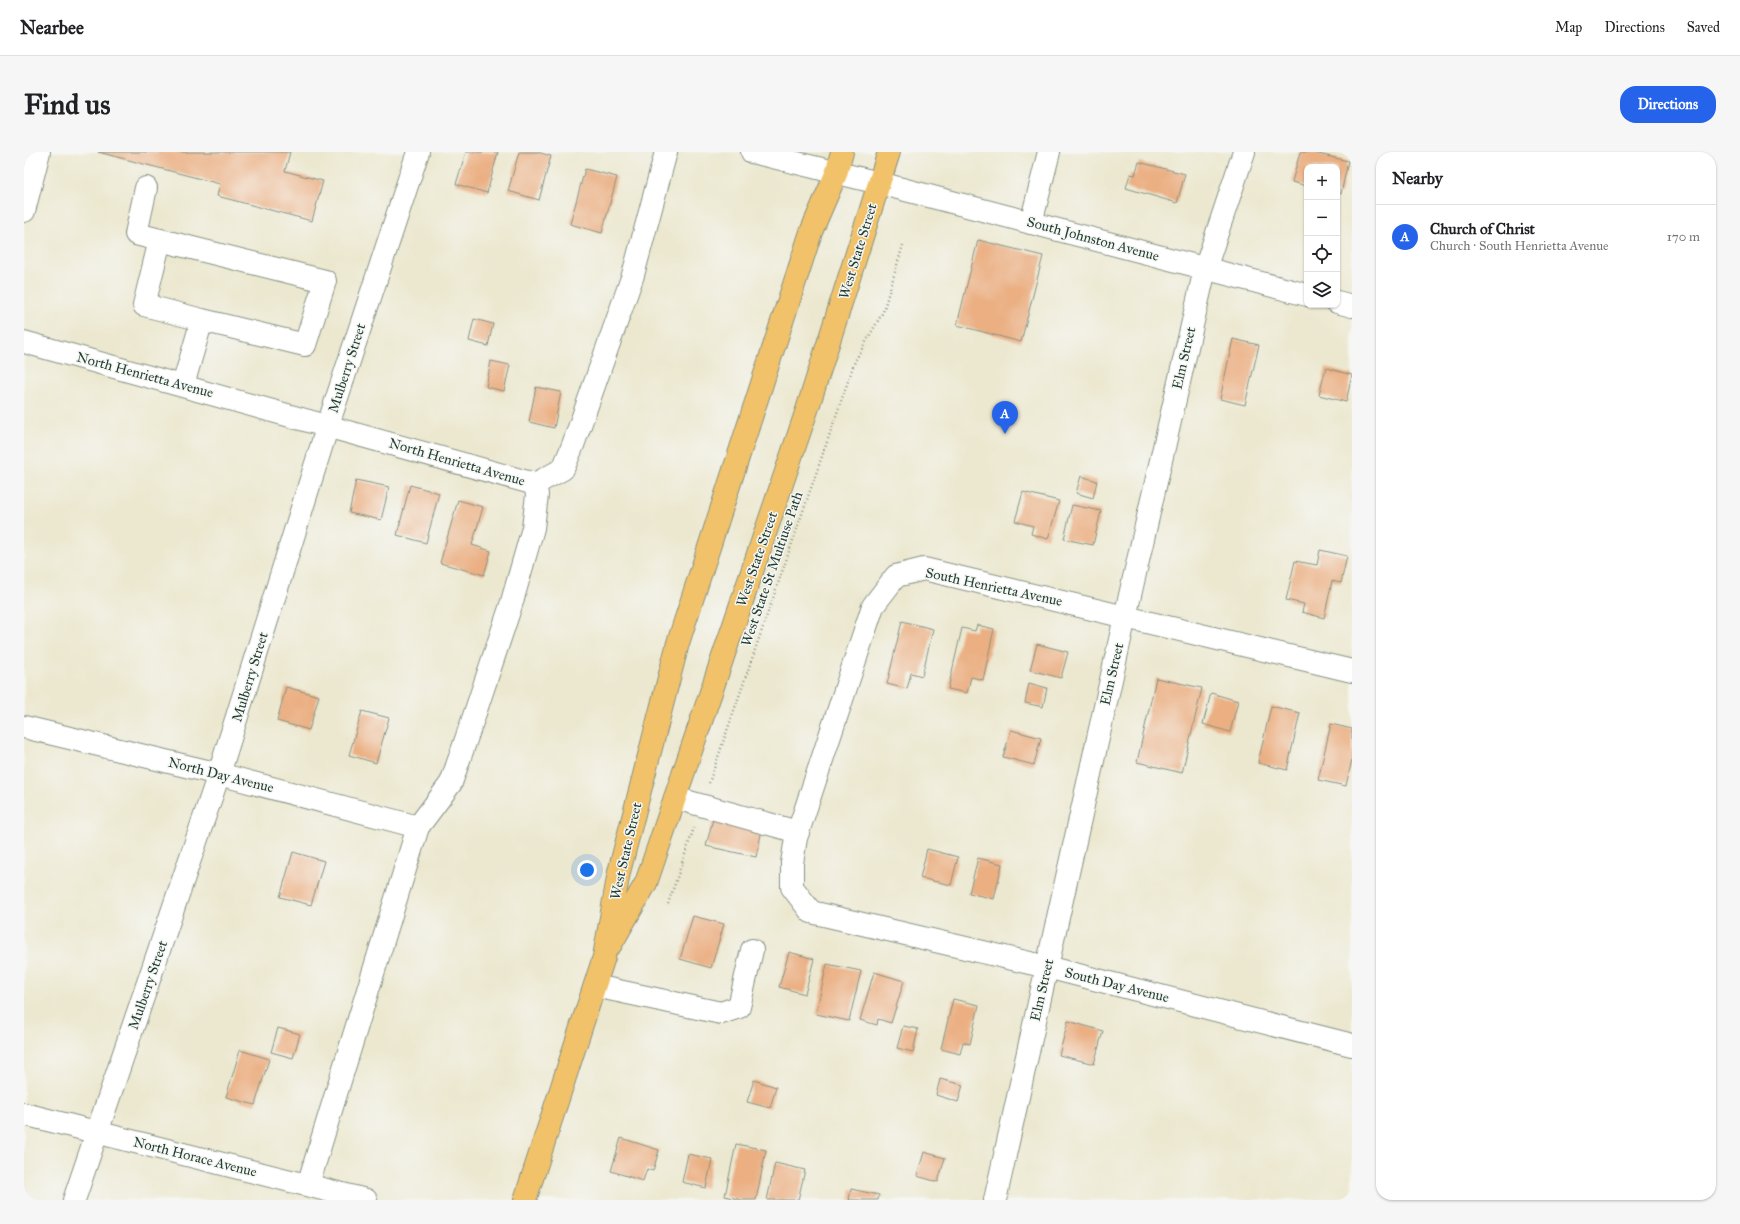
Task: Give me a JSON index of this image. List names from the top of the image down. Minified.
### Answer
{"streets":{"main road":["West State Street"],"street":["South Johnston Avenue","Elm Street","Mulberry Street","North Henrietta Avenue","South Henrietta Avenue","North Day Avenue","South Day Avenue","North Horace Avenue"],"path":["West State St Multiuse Path"]},"crossings":[["South Johnston Avenue","West State Street"],["South Johnston Avenue","Elm Street"],["Elm Street","South Henrietta Avenue"],["Elm Street","South Day Avenue"],["Mulberry Street","North Henrietta Avenue"],["Mulberry Street","North Day Avenue"],["Mulberry Street","North Horace Avenue"],["North Henrietta Avenue","North Day Avenue"],["North Henrietta Avenue","North Horace Avenue"],["South Henrietta Avenue","South Day Avenue"]],"page":{"header":"Nearbee","nav":["Map","Directions","Saved"],"buttons":"Directions","title":"Find us","heading":"Nearby","map_buttons":["+","−"],"list":[{"mark":"A","name":"Church of Christ","note":"Church · South Henrietta Avenue","value":"170 m"}],"pins":"A"}}
